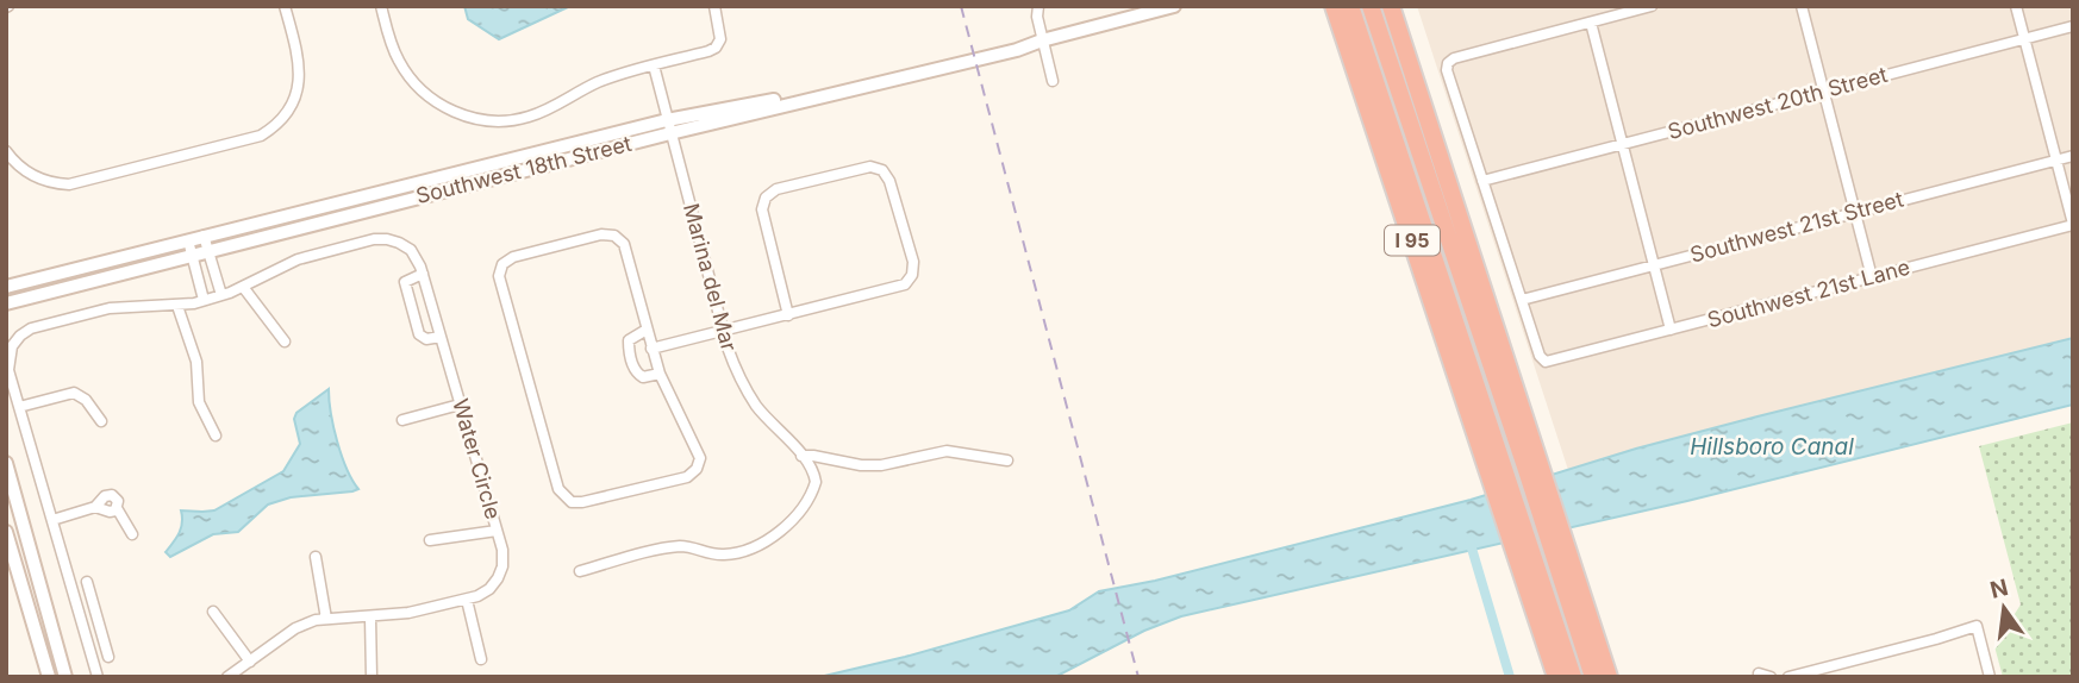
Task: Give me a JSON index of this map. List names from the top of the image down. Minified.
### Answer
{"streets":{"highway":["I 95"],"main road":["Southwest 18th Street"],"street":["Southwest 20th Street","Southwest 21st Street","Marina del Mar","Southwest 21st Lane","Water Circle"]},"crossings":[["Southwest 18th Street","Marina del Mar"],["Southwest 21st Street","Southwest 21st Lane"]],"water":["Hillsboro Canal"],"north":"top"}
